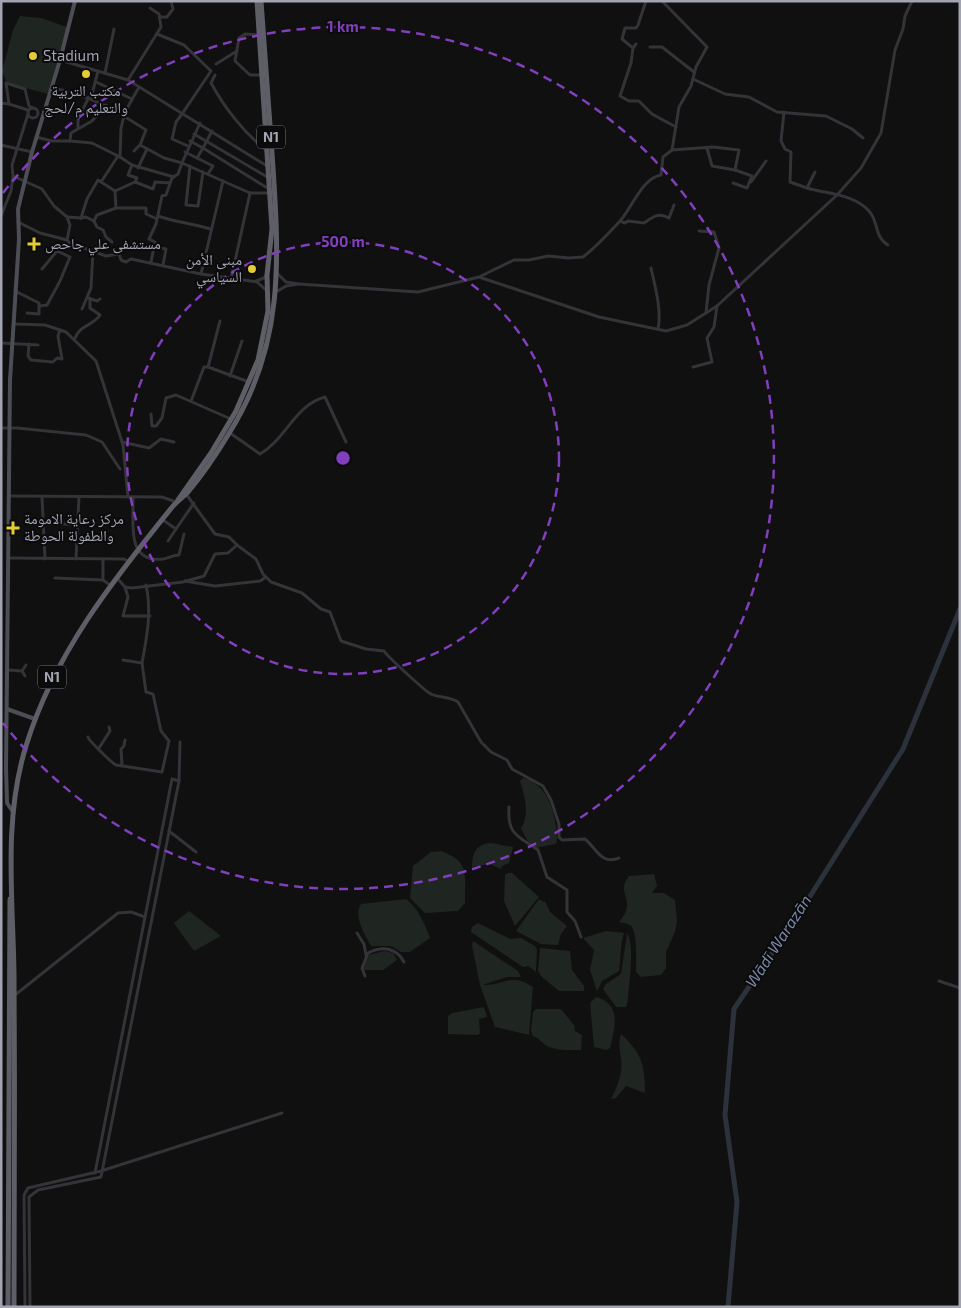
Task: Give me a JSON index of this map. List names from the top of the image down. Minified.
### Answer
{"streets":{"highway":["N1"]},"water":["Wādī Warazān"],"places":{"other":["Stadium","مكتب التربية والتعليم م/لحج","مبنى الأمن السياسي"],"health":["مستشفى علي جاحص","مركز رعاية الامومة والطفولة الحوطة"]},"rings":["1 km","500 m"]}
